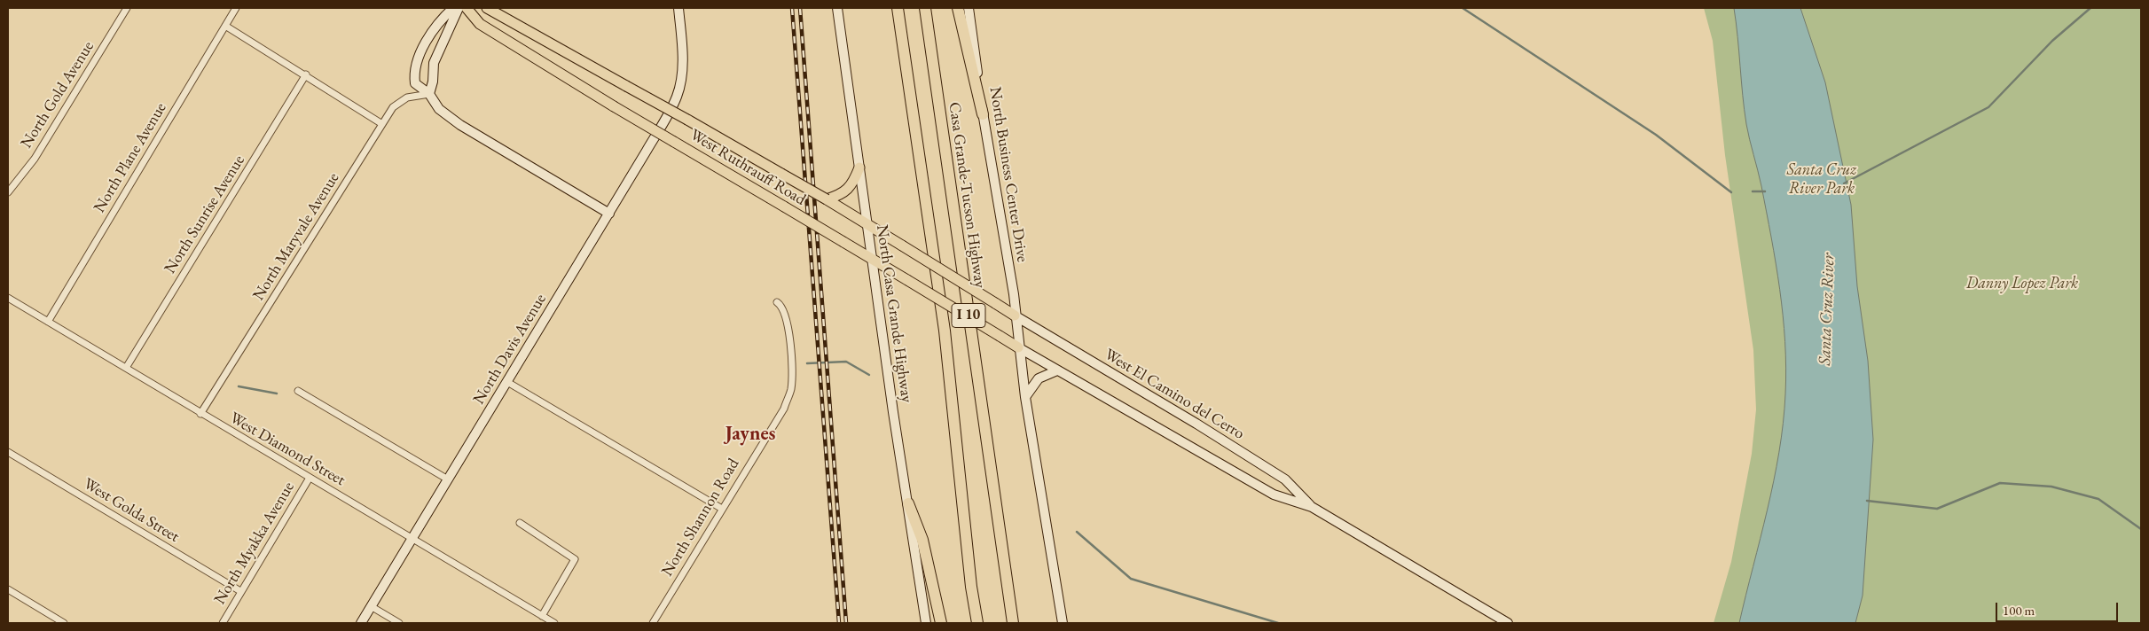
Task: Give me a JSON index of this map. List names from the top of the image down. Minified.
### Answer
{"streets":{"highway":["Casa Grande-Tucson Highway","I 10"],"main road":["West Ruthrauff Road","North Business Center Drive","North Casa Grande Highway","North Davis Avenue","West El Camino del Cerro"],"street":["North Gold Avenue","North Plane Avenue","North Sunrise Avenue","North Maryvale Avenue","West Diamond Street","West Golda Street","North Shannon Road","North Myakka Avenue"]},"crossings":[["North Plane Avenue","West Diamond Street"],["West Ruthrauff Road","North Business Center Drive"],["West Ruthrauff Road","North Casa Grande Highway"],["West Ruthrauff Road","West El Camino del Cerro"],["North Business Center Drive","West El Camino del Cerro"],["North Sunrise Avenue","West Diamond Street"],["North Maryvale Avenue","West Diamond Street"],["North Davis Avenue","West Diamond Street"],["West Diamond Street","North Myakka Avenue"],["West Golda Street","North Myakka Avenue"]],"districts":["Jaynes"],"water":["Santa Cruz River"],"parks":["Santa Cruz River Park","Danny Lopez Park"],"scale_bar":"100 m"}
